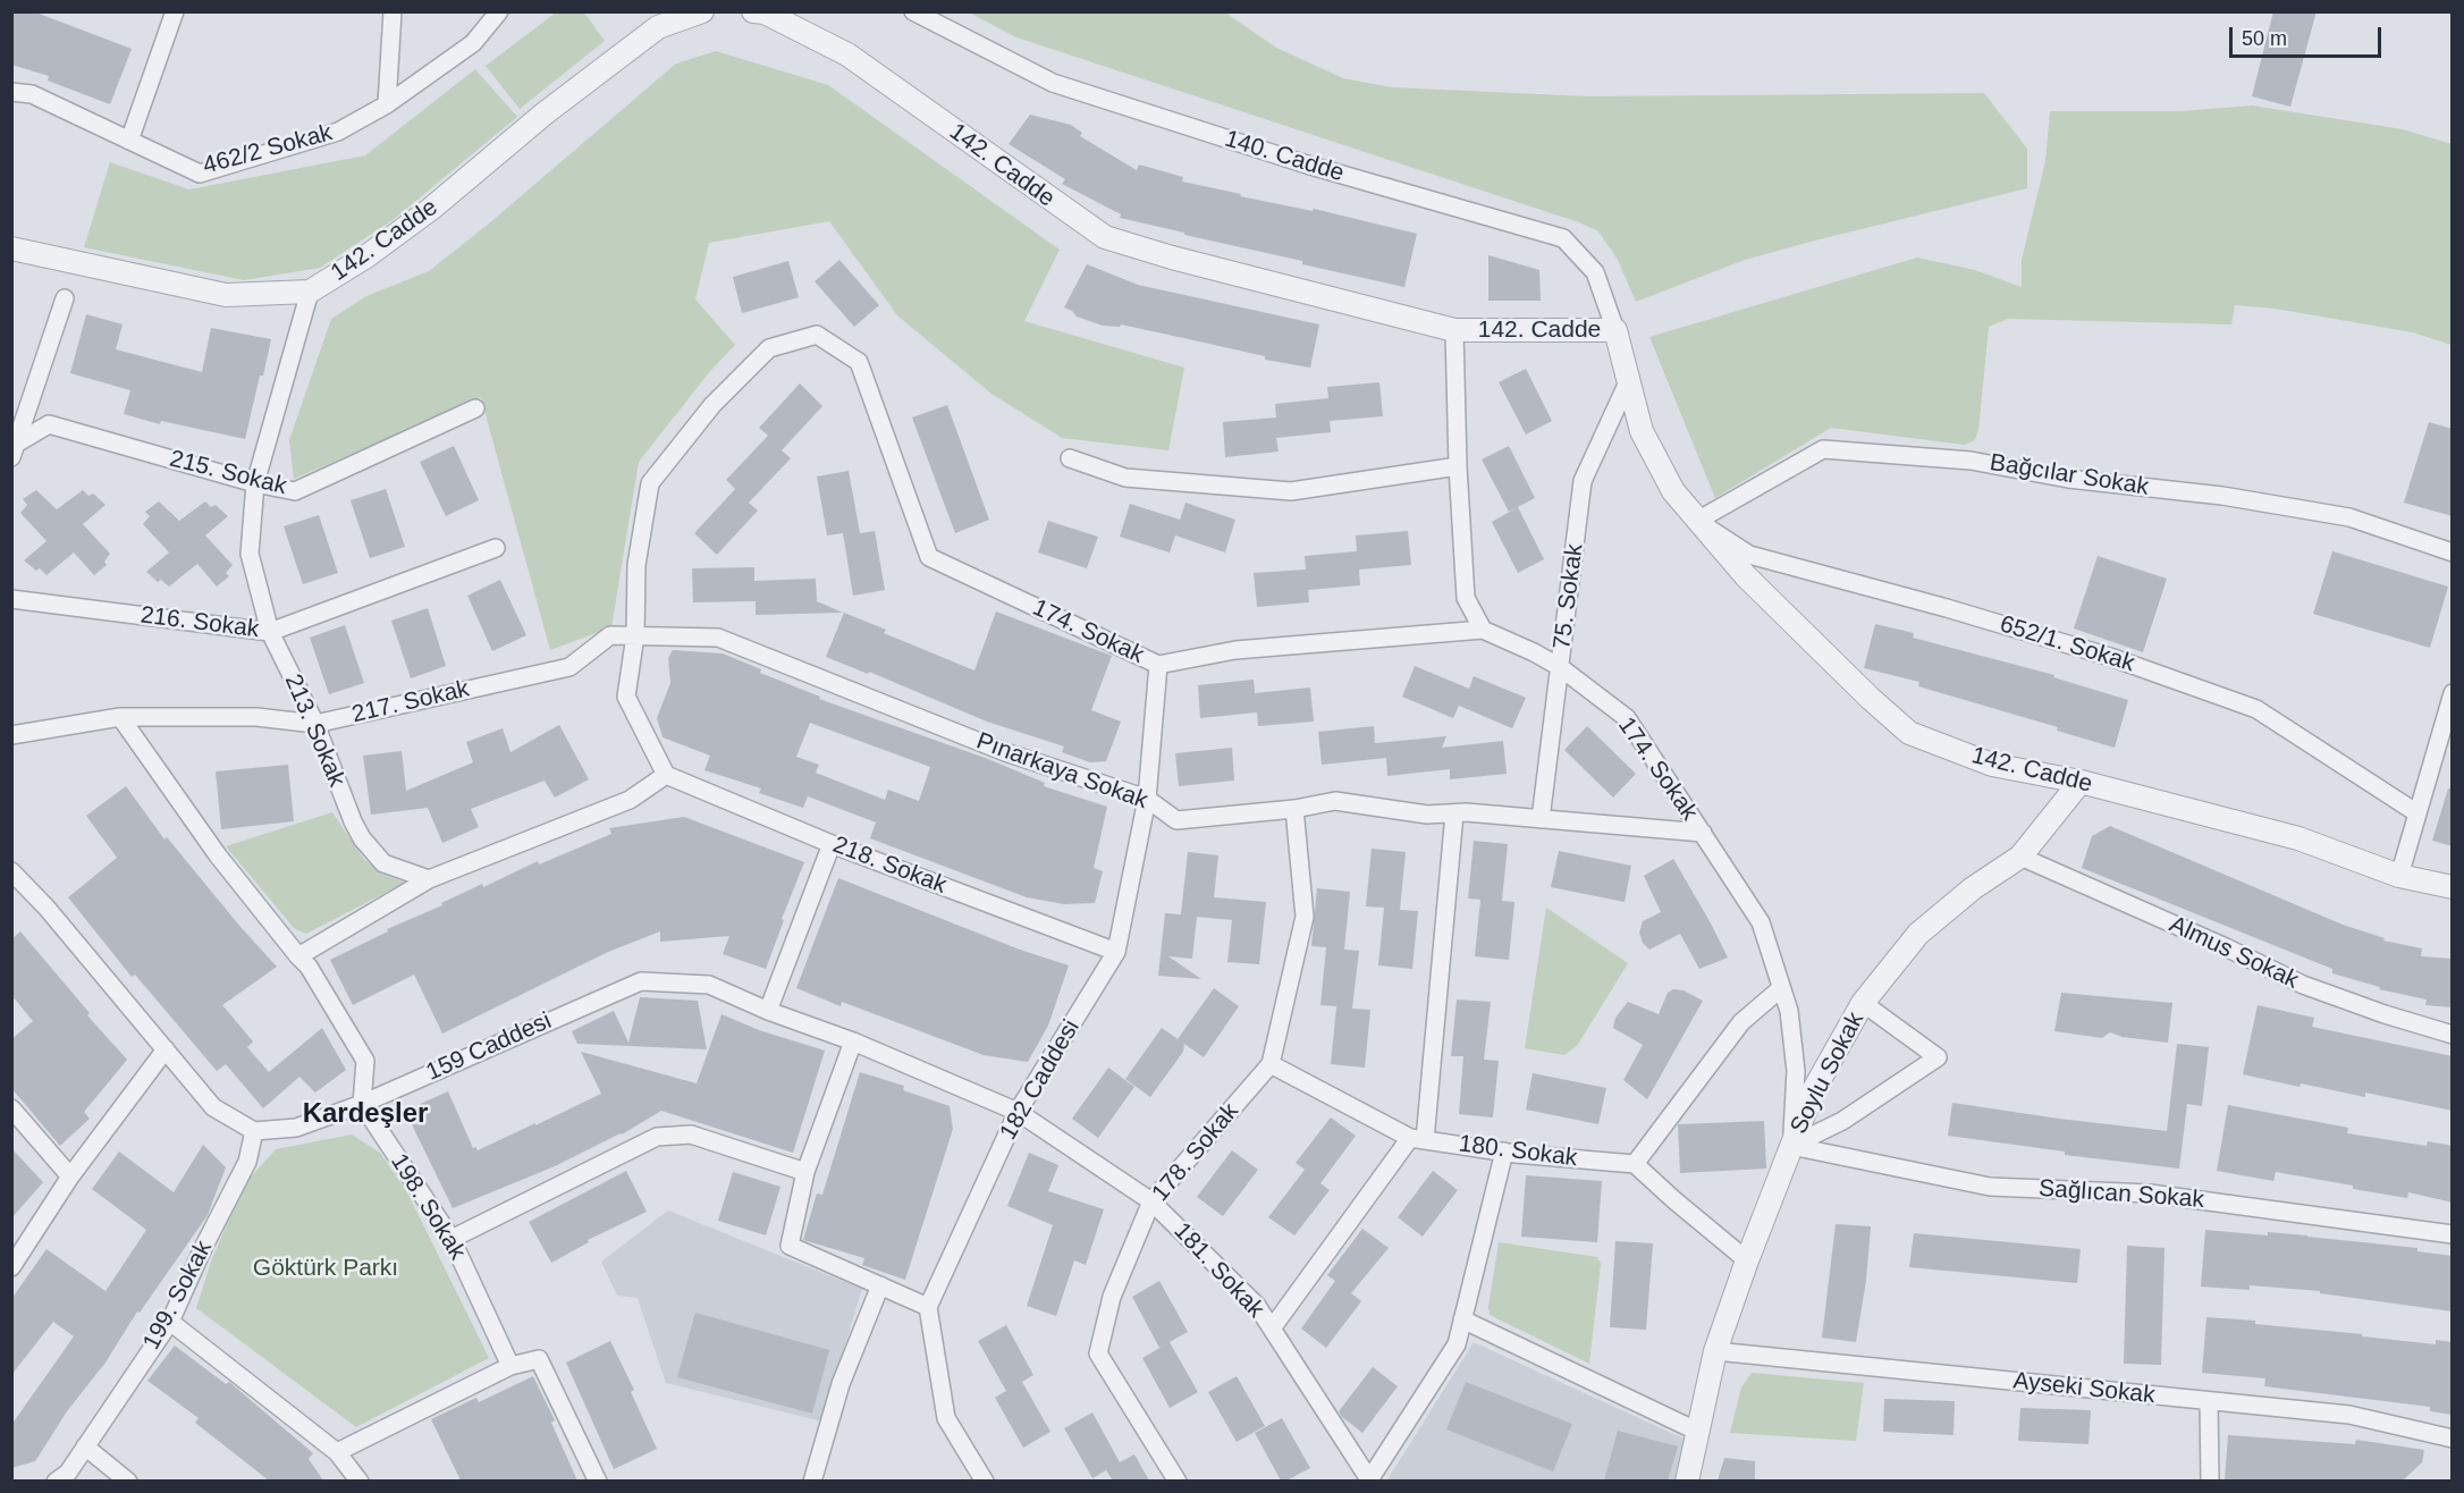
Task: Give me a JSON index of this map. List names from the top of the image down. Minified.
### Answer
{"streets":{"street":["462/2 Sokak","140. Cadde","142. Cadde","215. Sokak","Bağcılar Sokak","75. Sokak","216. Sokak","174. Sokak","652/1. Sokak","217. Sokak","213. Sokak","Pınarkaya Sokak","218. Sokak","Almus Sokak","159 Caddesi","Soylu Sokak","182 Caddesi","180. Sokak","178. Sokak","Sağlıcan Sokak","198. Sokak","181. Sokak","199. Sokak","Ayseki Sokak"]},"crossings":[["140. Cadde","142. Cadde"],["142. Cadde","Bağcılar Sokak"],["142. Cadde","75. Sokak"],["142. Cadde","652/1. Sokak"],["142. Cadde","213. Sokak"],["142. Cadde","Soylu Sokak"],["215. Sokak","213. Sokak"],["Bağcılar Sokak","652/1. Sokak"],["75. Sokak","174. Sokak"],["75. Sokak","Pınarkaya Sokak"],["216. Sokak","213. Sokak"],["174. Sokak","217. Sokak"],["174. Sokak","Pınarkaya Sokak"],["174. Sokak","218. Sokak"],["174. Sokak","Soylu Sokak"],["174. Sokak","182 Caddesi"],["174. Sokak","Sağlıcan Sokak"],["217. Sokak","213. Sokak"],["217. Sokak","Pınarkaya Sokak"],["Pınarkaya Sokak","182 Caddesi"],["Pınarkaya Sokak","178. Sokak"],["218. Sokak","182 Caddesi"],["Almus Sokak","Soylu Sokak"],["159 Caddesi","182 Caddesi"],["159 Caddesi","198. Sokak"],["159 Caddesi","181. Sokak"],["159 Caddesi","199. Sokak"],["Soylu Sokak","Sağlıcan Sokak"],["Soylu Sokak","Ayseki Sokak"],["182 Caddesi","181. Sokak"],["180. Sokak","178. Sokak"],["178. Sokak","181. Sokak"]],"districts":["Kardeşler"],"parks":["Göktürk Parkı"],"scale_bar":"50 m"}
